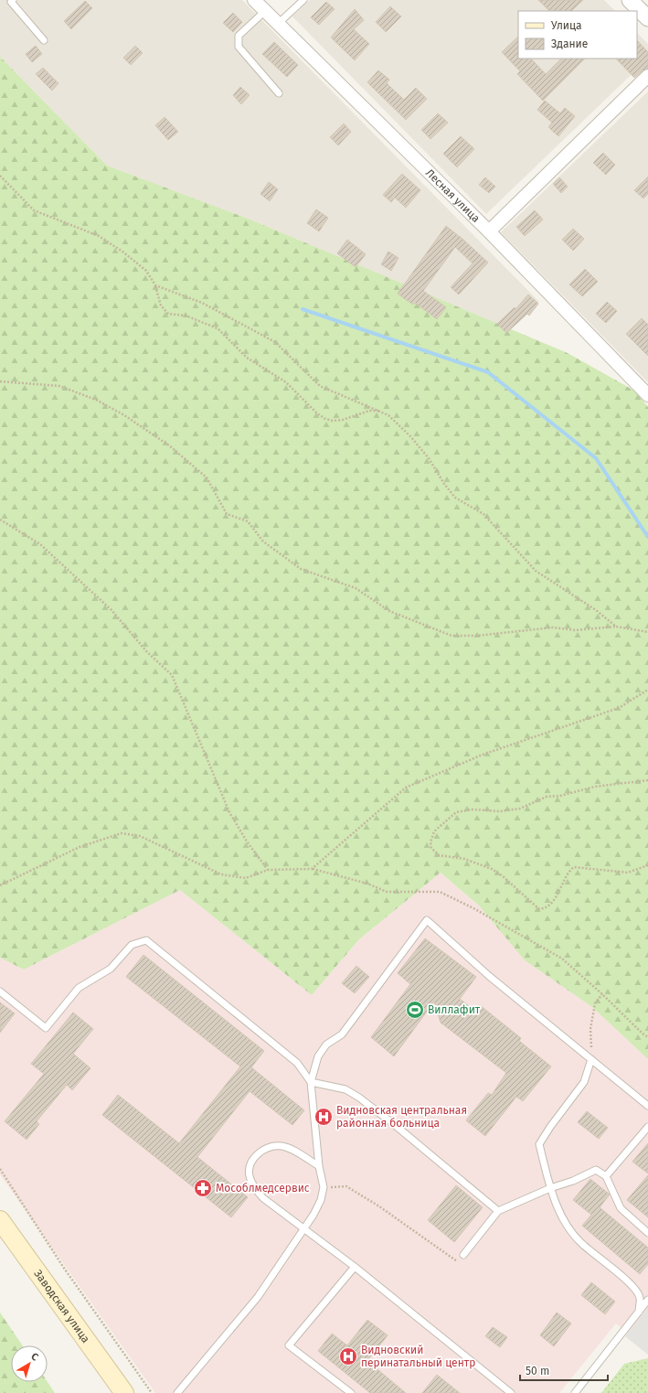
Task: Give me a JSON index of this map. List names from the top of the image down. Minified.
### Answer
{"streets":{"main road":["Заводская улица"],"street":["Лесная улица"]},"places":{"sports":["Виллафит"],"hospital":["Видновская центральная районная больница","Видновский перинатальный центр"],"pharmacy":["Мособлмедсервис"]},"legend":["Улица","Здание"],"scale_bar":"50 m","north":"top right"}
